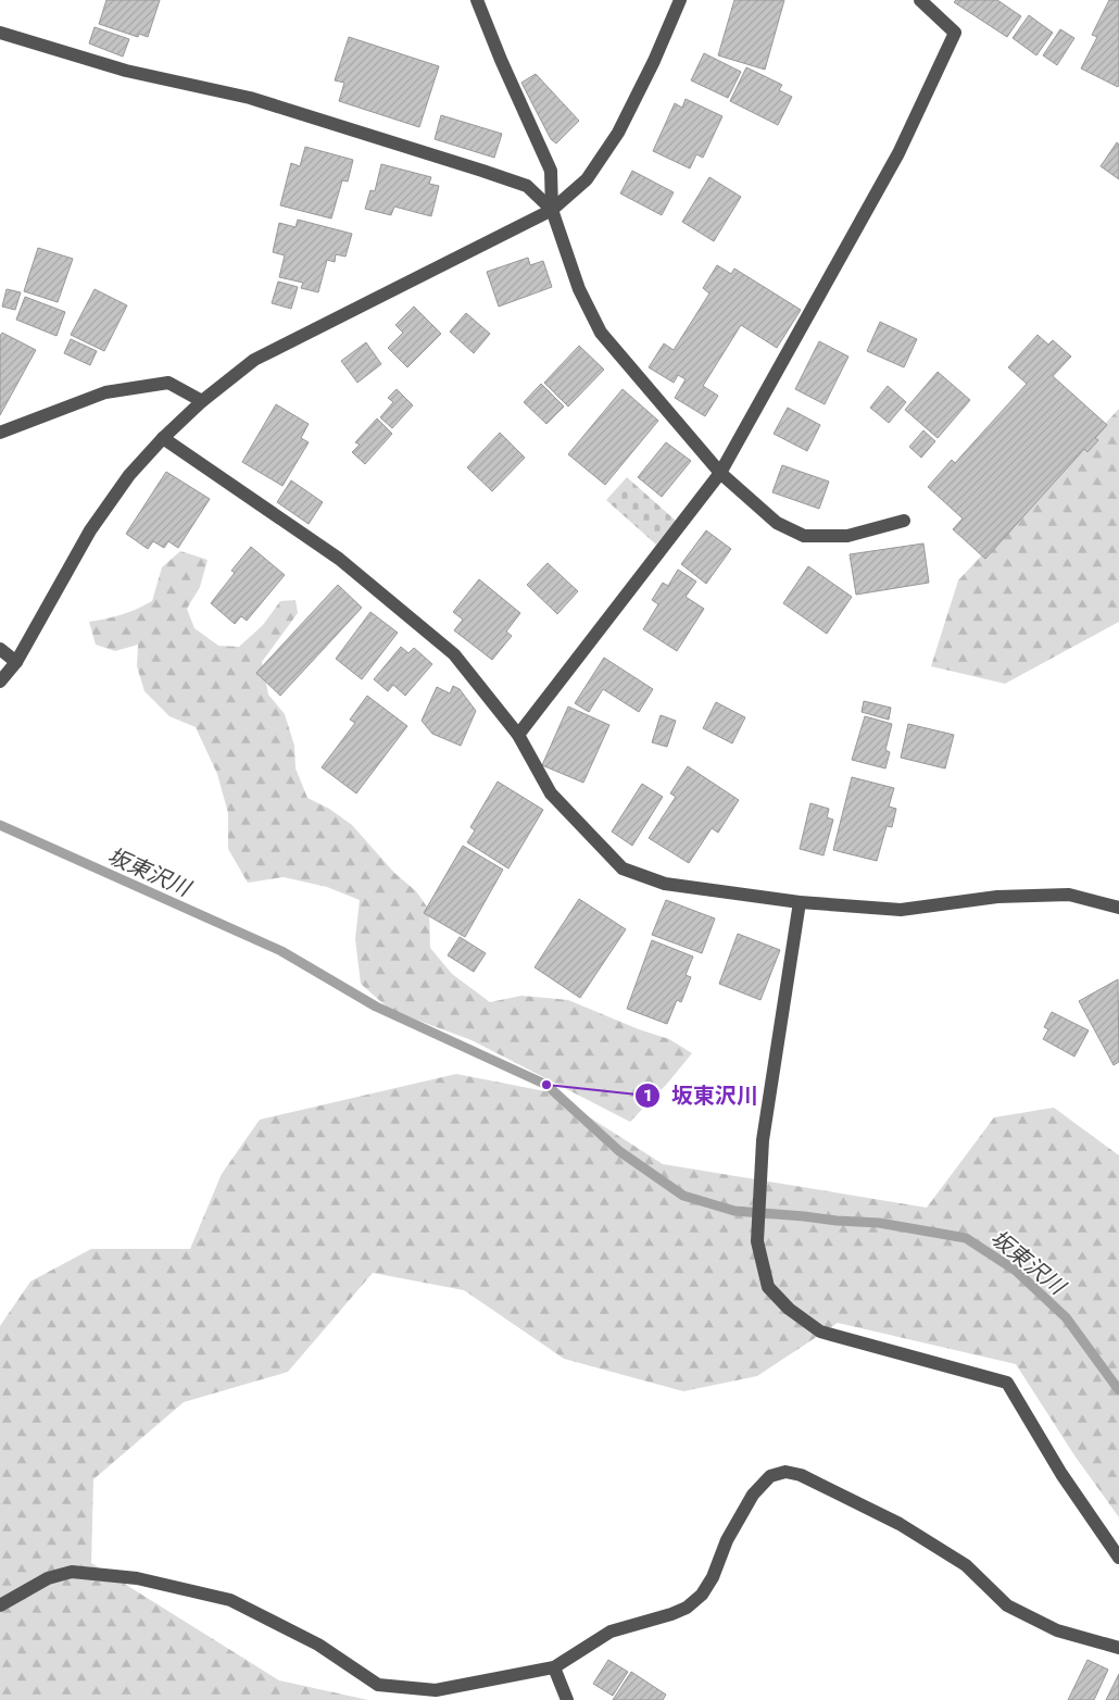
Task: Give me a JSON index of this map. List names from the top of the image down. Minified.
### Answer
{"water":["坂東沢川"],"places":["坂東沢川"]}
